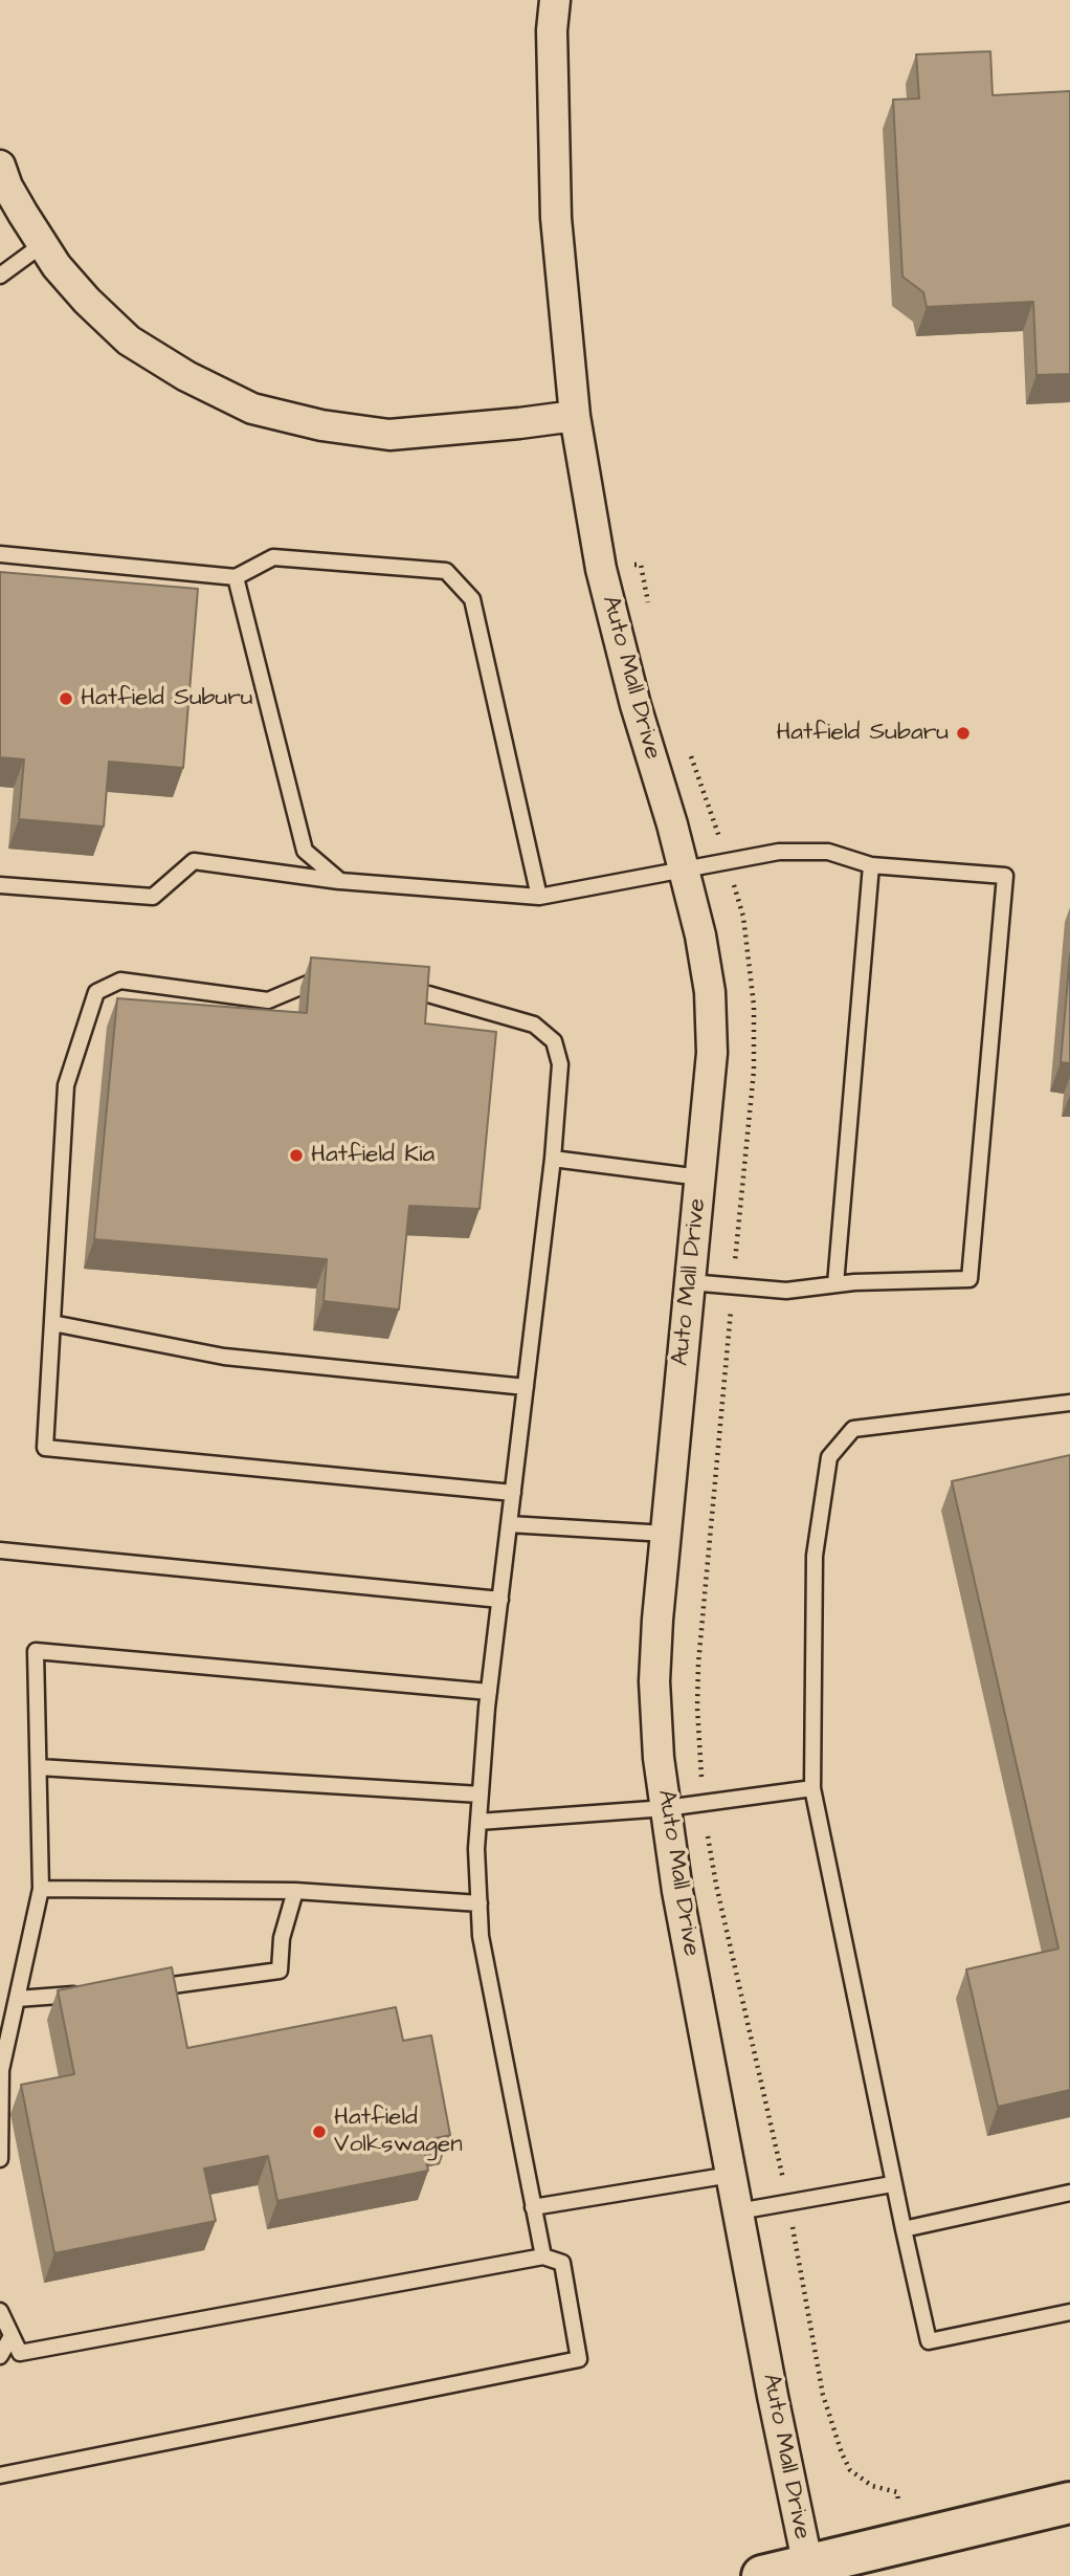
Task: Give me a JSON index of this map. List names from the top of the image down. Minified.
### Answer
{"streets":{"street":["Auto Mall Drive"]},"places":["Hatfield Suburu","Hatfield Subaru","Hatfield Kia","Hatfield Volkswagen"]}
